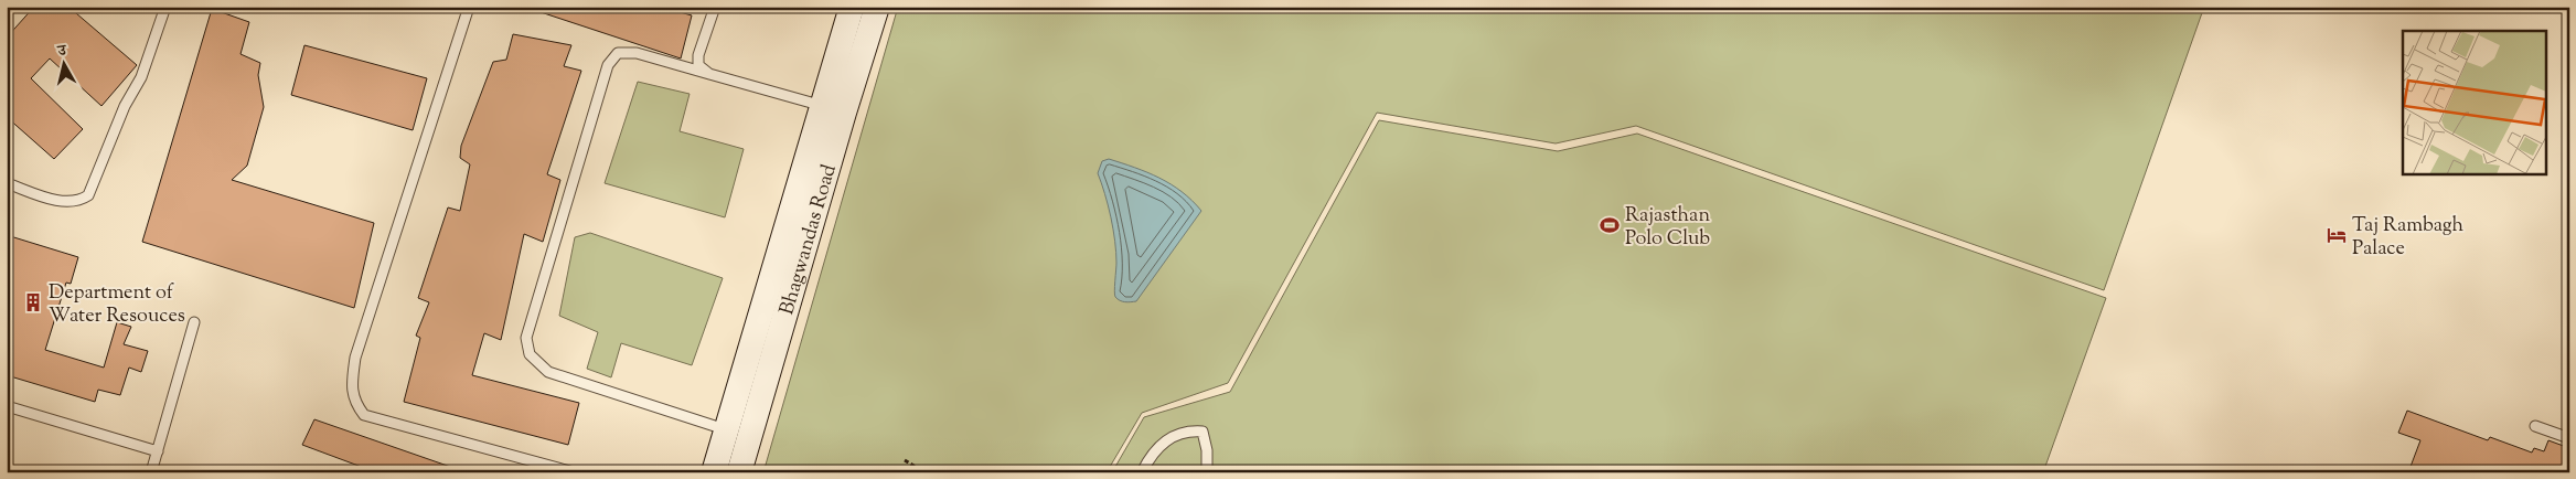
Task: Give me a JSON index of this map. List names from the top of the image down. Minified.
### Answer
{"streets":{"street":["Bhagwandas Road"]},"places":{"sports":["Rajasthan Polo Club"],"hotel":["Taj Rambagh Palace"],"building":["Department of Water Resouces"]},"north":"top"}
